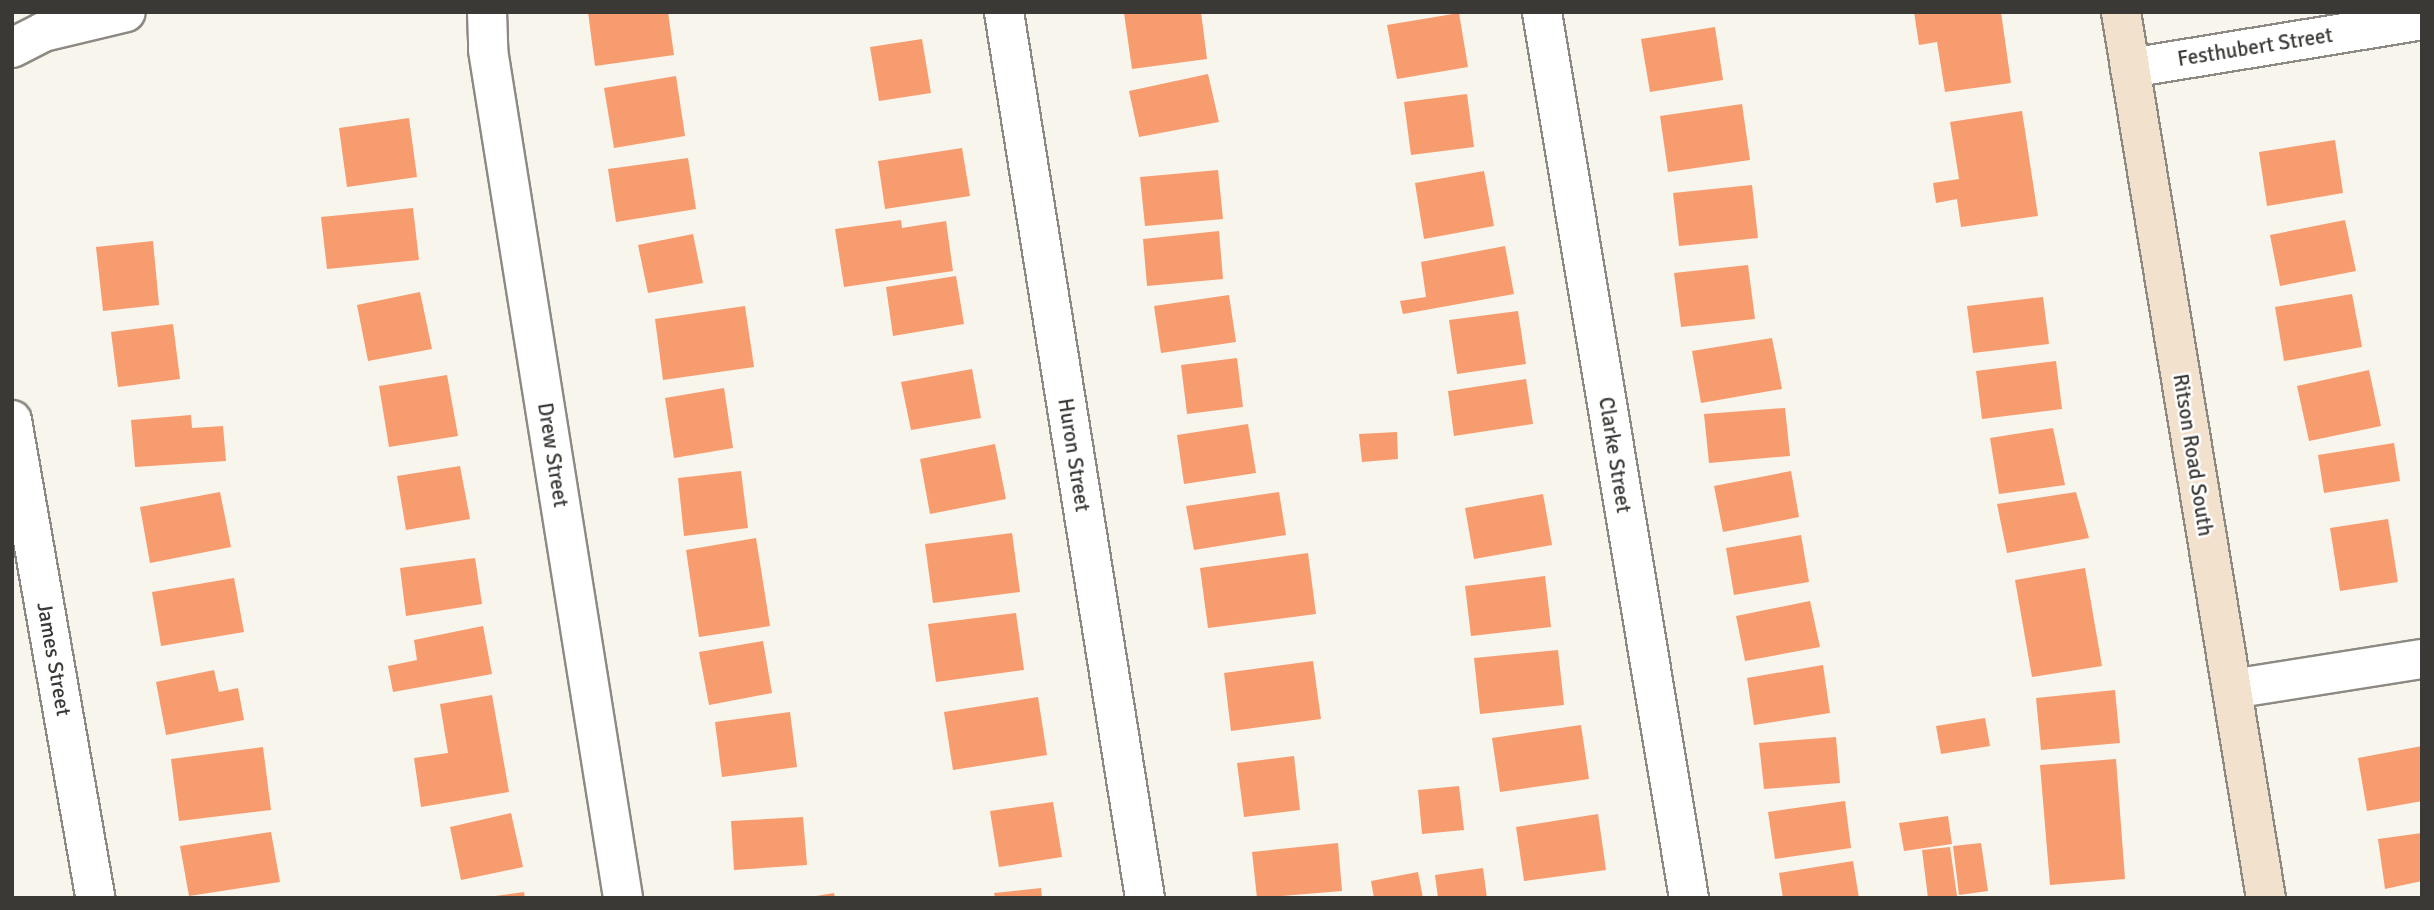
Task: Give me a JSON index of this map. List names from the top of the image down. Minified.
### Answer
{"streets":{"main road":["Ritson Road South"],"street":["Festhubert Street","Drew Street","Huron Street","Clarke Street","James Street"]},"crossings":[["Festhubert Street","Ritson Road South"]]}
